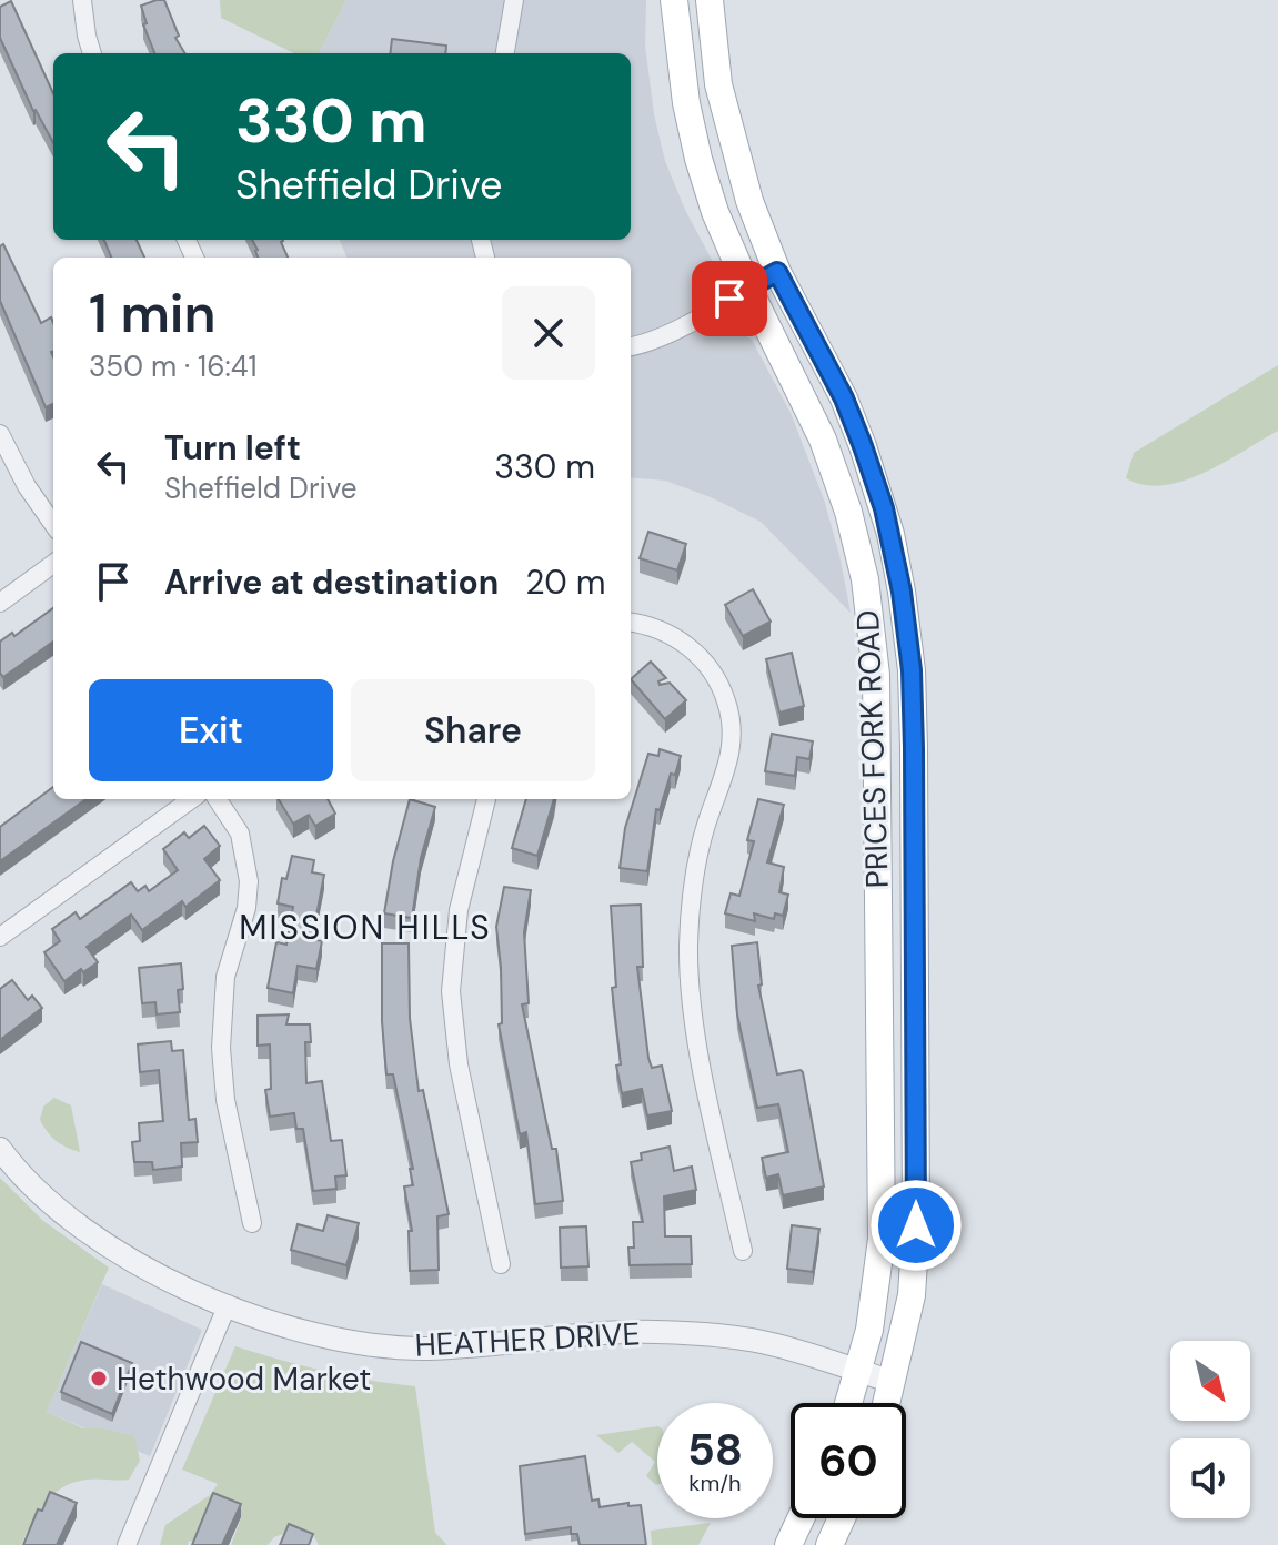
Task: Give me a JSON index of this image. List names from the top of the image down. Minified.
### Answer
{"streets":{"main road":["PRICES FORK ROAD"],"street":["HEATHER DRIVE"]},"crossings":[["PRICES FORK ROAD","HEATHER DRIVE"]],"districts":["MISSION HILLS"],"places":["Hethwood Market"],"north":"bottom right","page":{"turn":["330 m","Sheffield Drive"],"heading":["1 min","350 m · 16:41"],"list":[{"name":"Turn left","note":"Sheffield Drive","value":"330 m"},{"name":"Arrive at destination","value":"20 m"}],"buttons":["Exit","Share"],"speed":"58 km/h","limit":"60"}}
